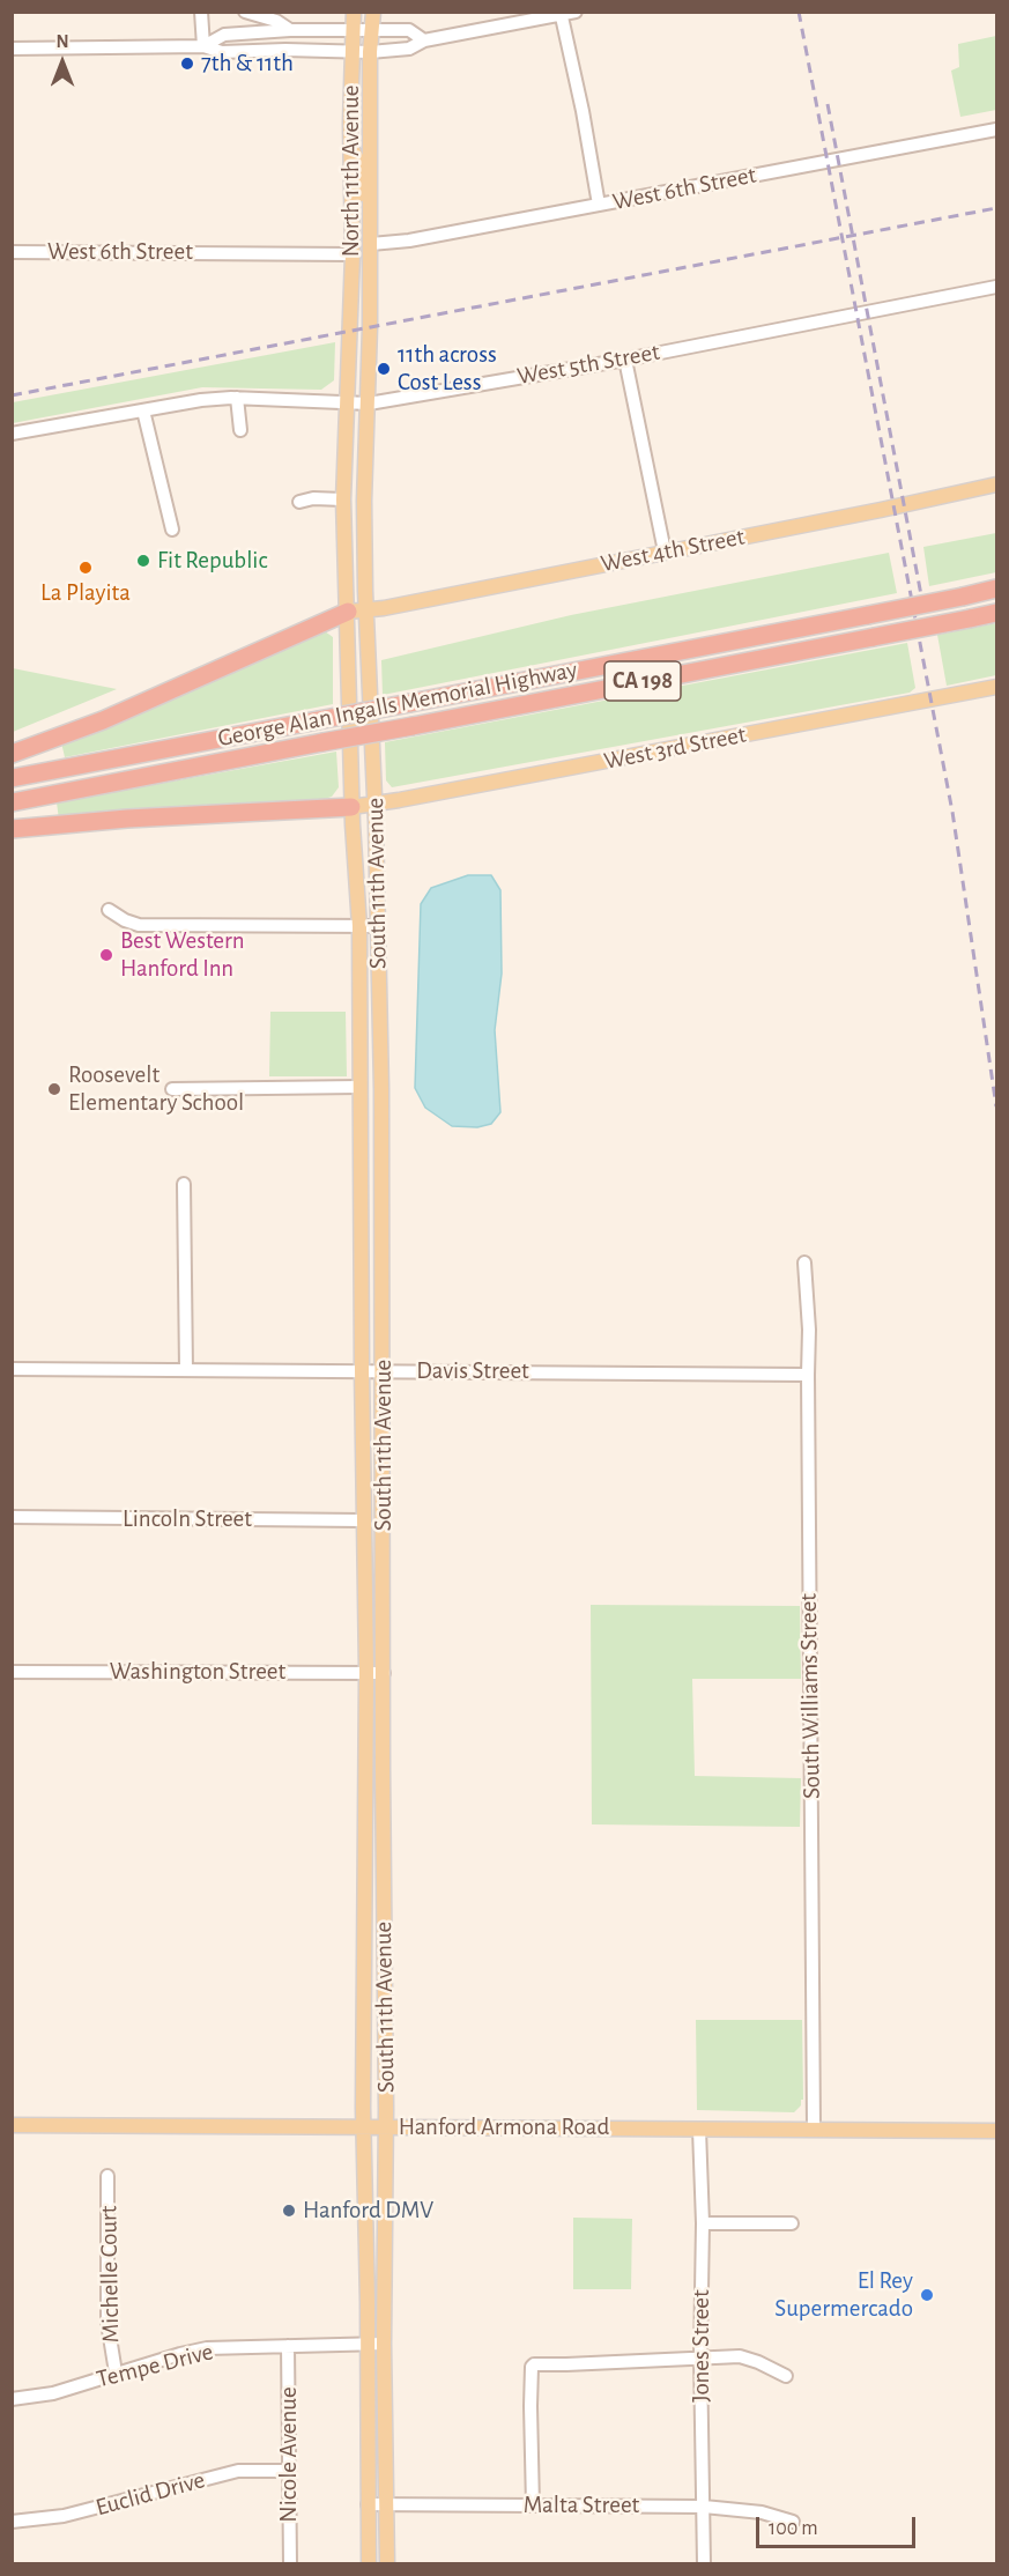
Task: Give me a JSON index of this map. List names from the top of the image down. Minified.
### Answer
{"streets":{"highway":["CA 198","George Alan Ingalls Memorial Highway"],"main road":["North 11th Avenue","West 4th Street","West 3rd Street","South 11th Avenue","Hanford Armona Road"],"street":["West 6th Street","West 5th Street","Davis Street","Lincoln Street","Washington Street","South Williams Street","Michelle Court","Jones Street","Tempe Drive","Nicole Avenue","Euclid Drive","Malta Street"]},"crossings":[["North 11th Avenue","West 6th Street"],["North 11th Avenue","South 11th Avenue"],["West 5th Street","South 11th Avenue"],["West 4th Street","South 11th Avenue"],["West 3rd Street","South 11th Avenue"],["South 11th Avenue","Davis Street"],["South 11th Avenue","Lincoln Street"],["South 11th Avenue","Washington Street"],["South 11th Avenue","Hanford Armona Road"],["South 11th Avenue","Tempe Drive"],["South 11th Avenue","Malta Street"],["Davis Street","South Williams Street"],["South Williams Street","Hanford Armona Road"],["Hanford Armona Road","Jones Street"],["Michelle Court","Tempe Drive"],["Jones Street","Malta Street"],["Tempe Drive","Nicole Avenue"],["Nicole Avenue","Euclid Drive"]],"places":["7th & 11th","11th across Cost Less","Fit Republic","La Playita","Best Western Hanford Inn","Roosevelt Elementary School","Hanford DMV","El Rey Supermercado"],"scale_bar":"100 m","north":"top"}
